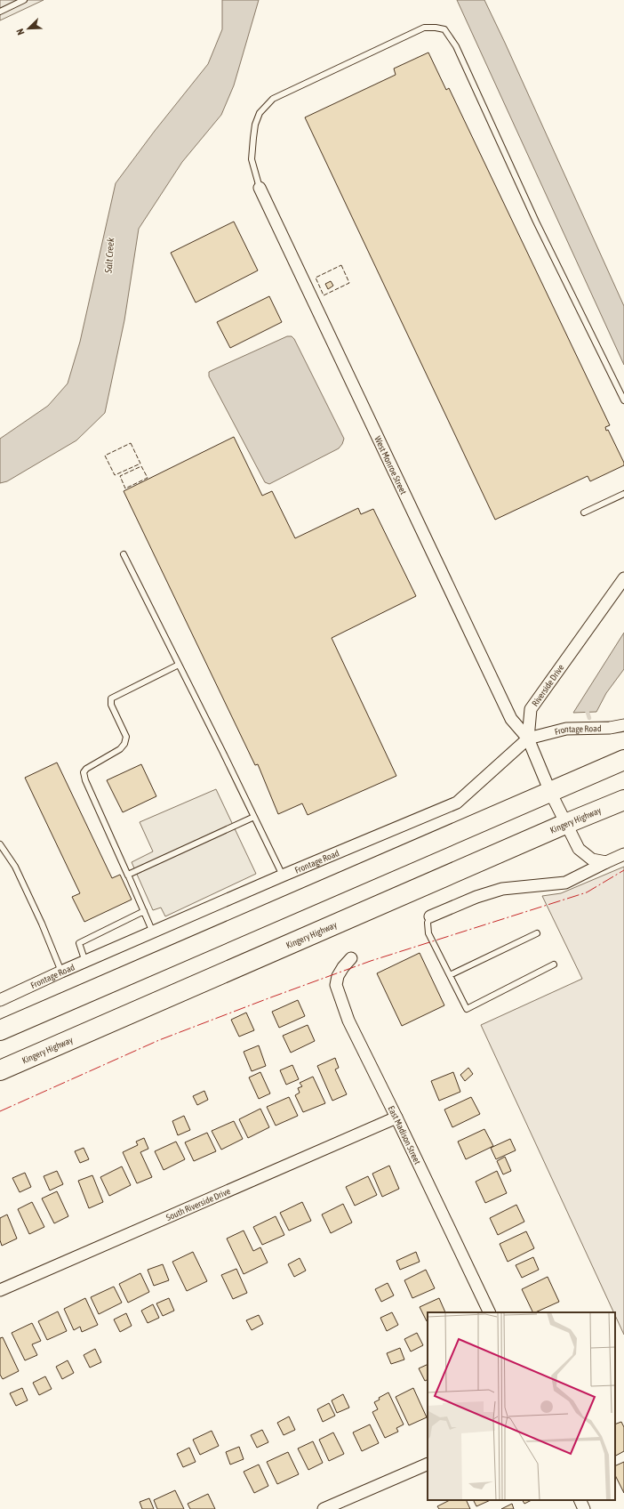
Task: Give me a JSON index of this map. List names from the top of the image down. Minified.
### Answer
{"streets":{"highway":["Kingery Highway"],"street":["West Monroe Street","Riverside Drive","Frontage Road","East Madison Street","South Riverside Drive"]},"crossings":[["West Monroe Street","Riverside Drive"],["West Monroe Street","Frontage Road"],["Riverside Drive","Frontage Road"],["Riverside Drive","Kingery Highway"],["East Madison Street","South Riverside Drive"]],"water":["Salt Creek"],"north":"bottom left"}
